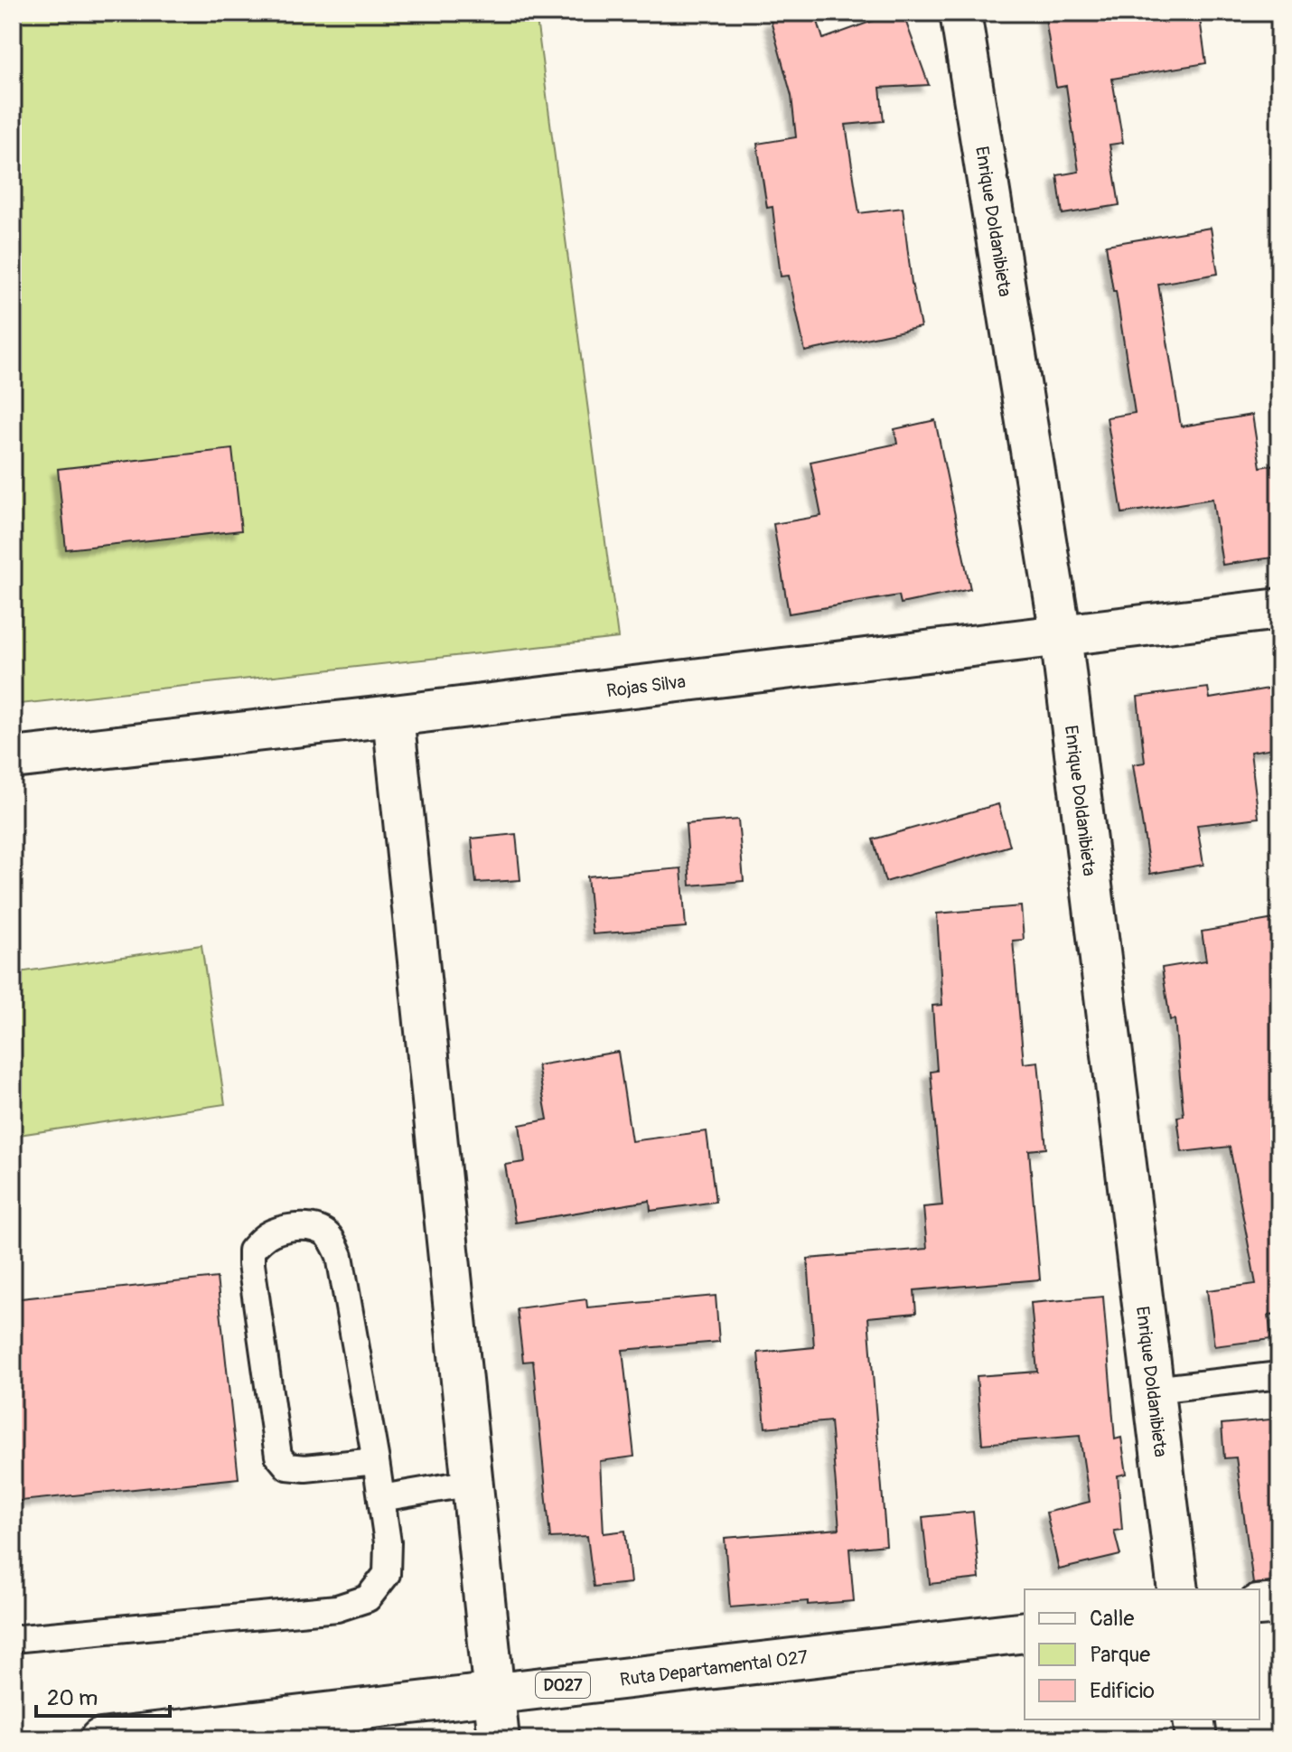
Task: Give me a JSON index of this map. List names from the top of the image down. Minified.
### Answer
{"streets":{"street":["Enrique Doldanibieta","Rojas Silva","Ruta Departamental 027","D027"]},"crossings":[["Enrique Doldanibieta","Rojas Silva"]],"legend":["Calle","Parque","Edificio"],"scale_bar":"20 m"}
